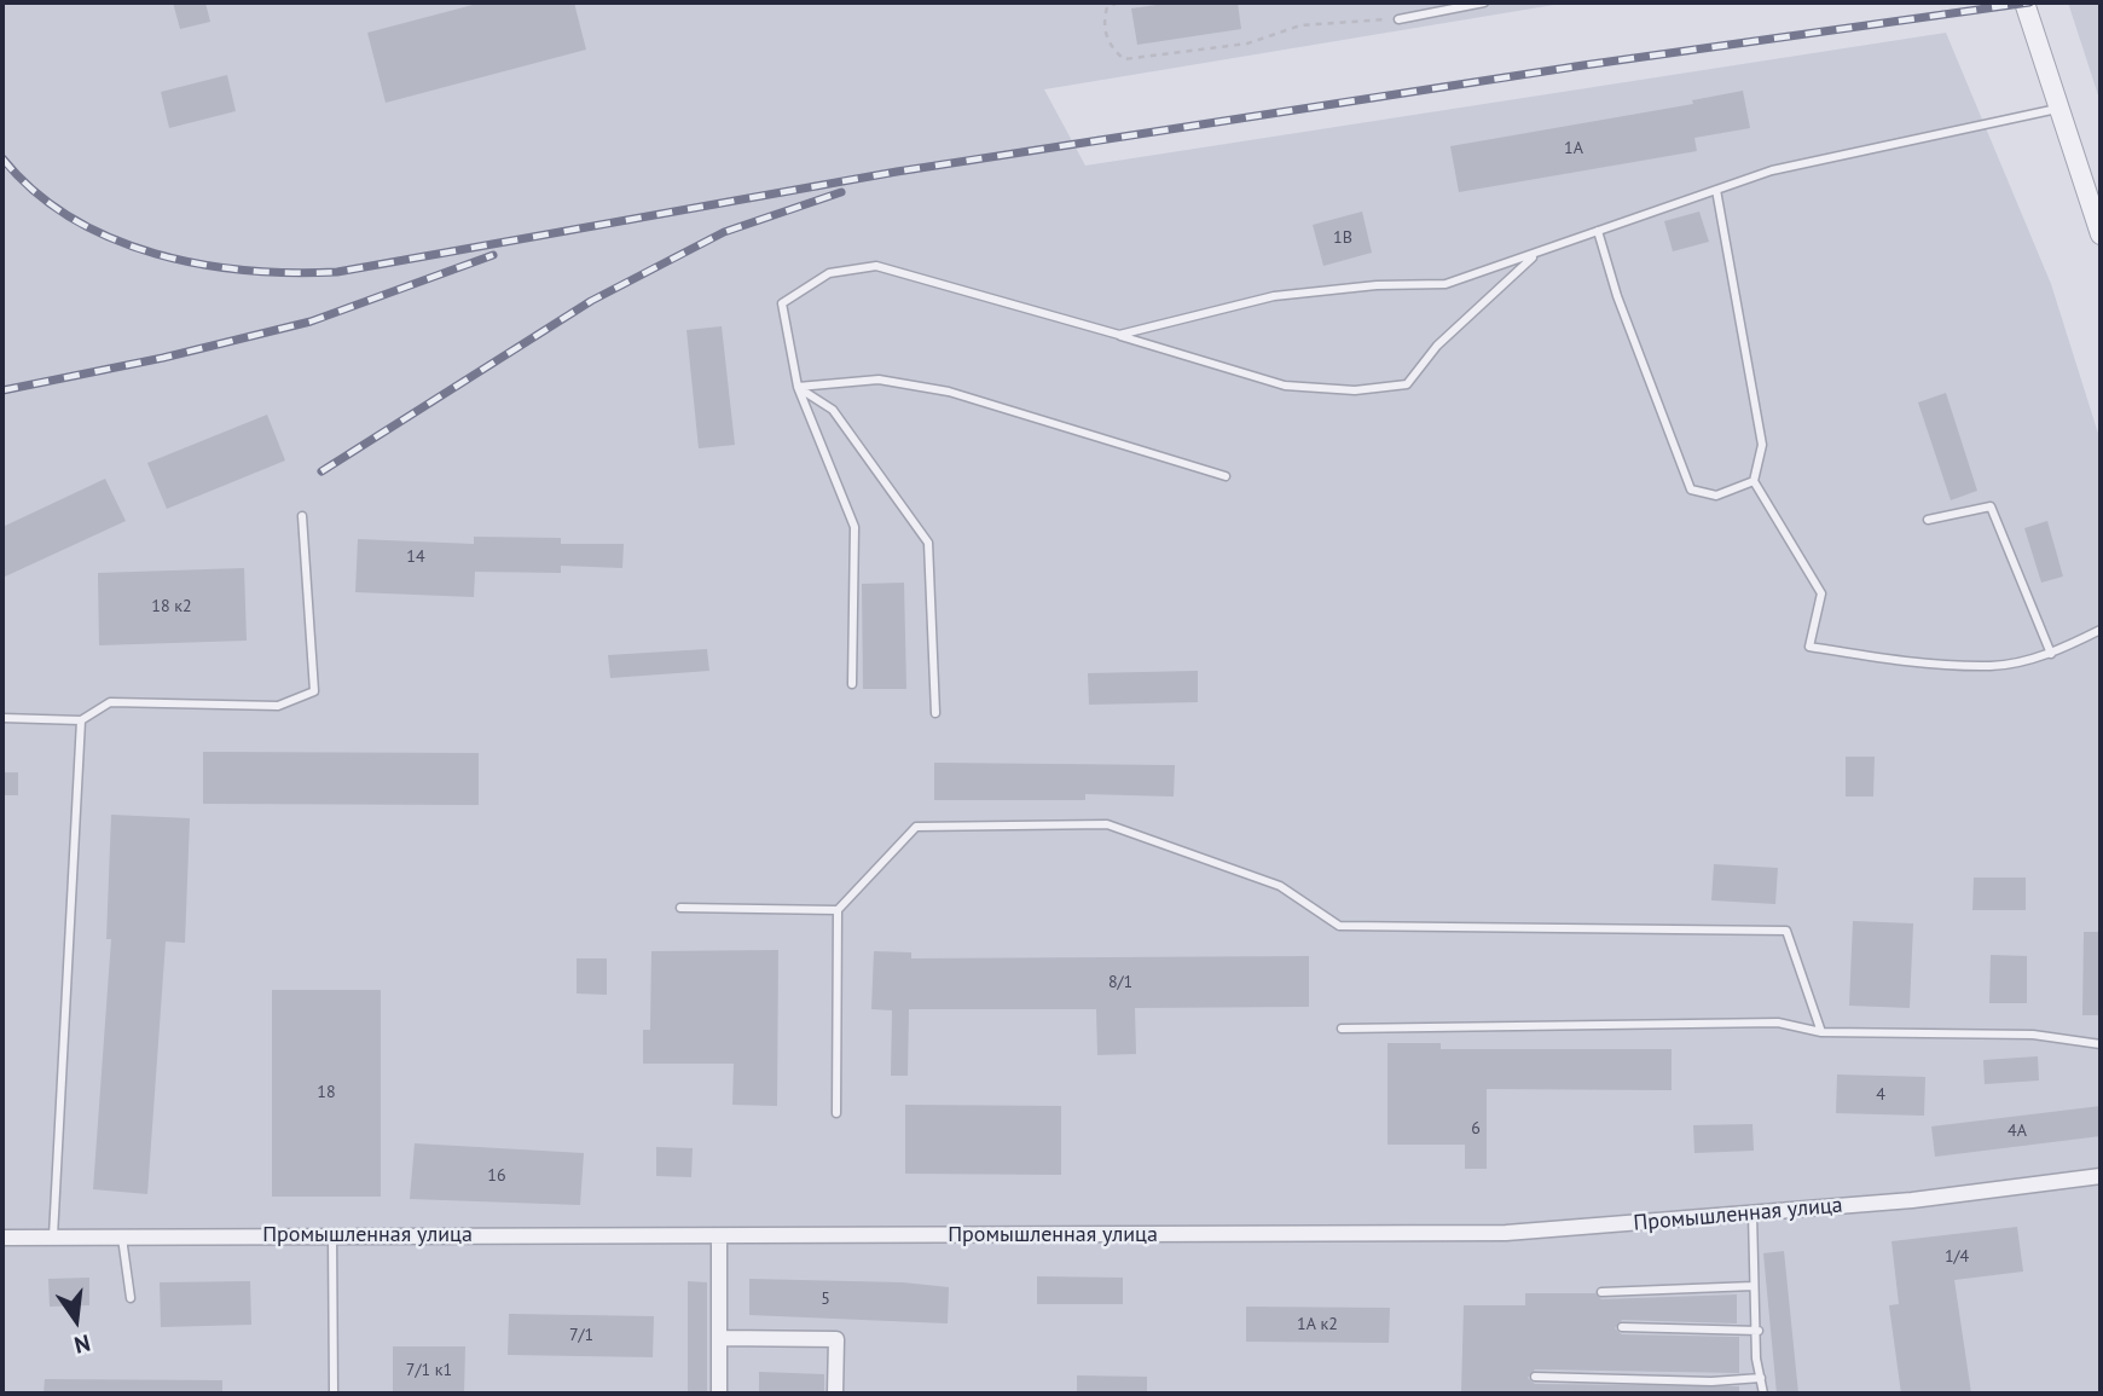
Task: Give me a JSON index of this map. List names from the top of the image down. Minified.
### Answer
{"streets":{"street":["Промышленная улица"]},"house_numbers":["1А","1В","14","18 к2","8/1","18","4","6","4А","16","1/4","5","1А к2","7/1","7/1 к1"],"north":"bottom"}
